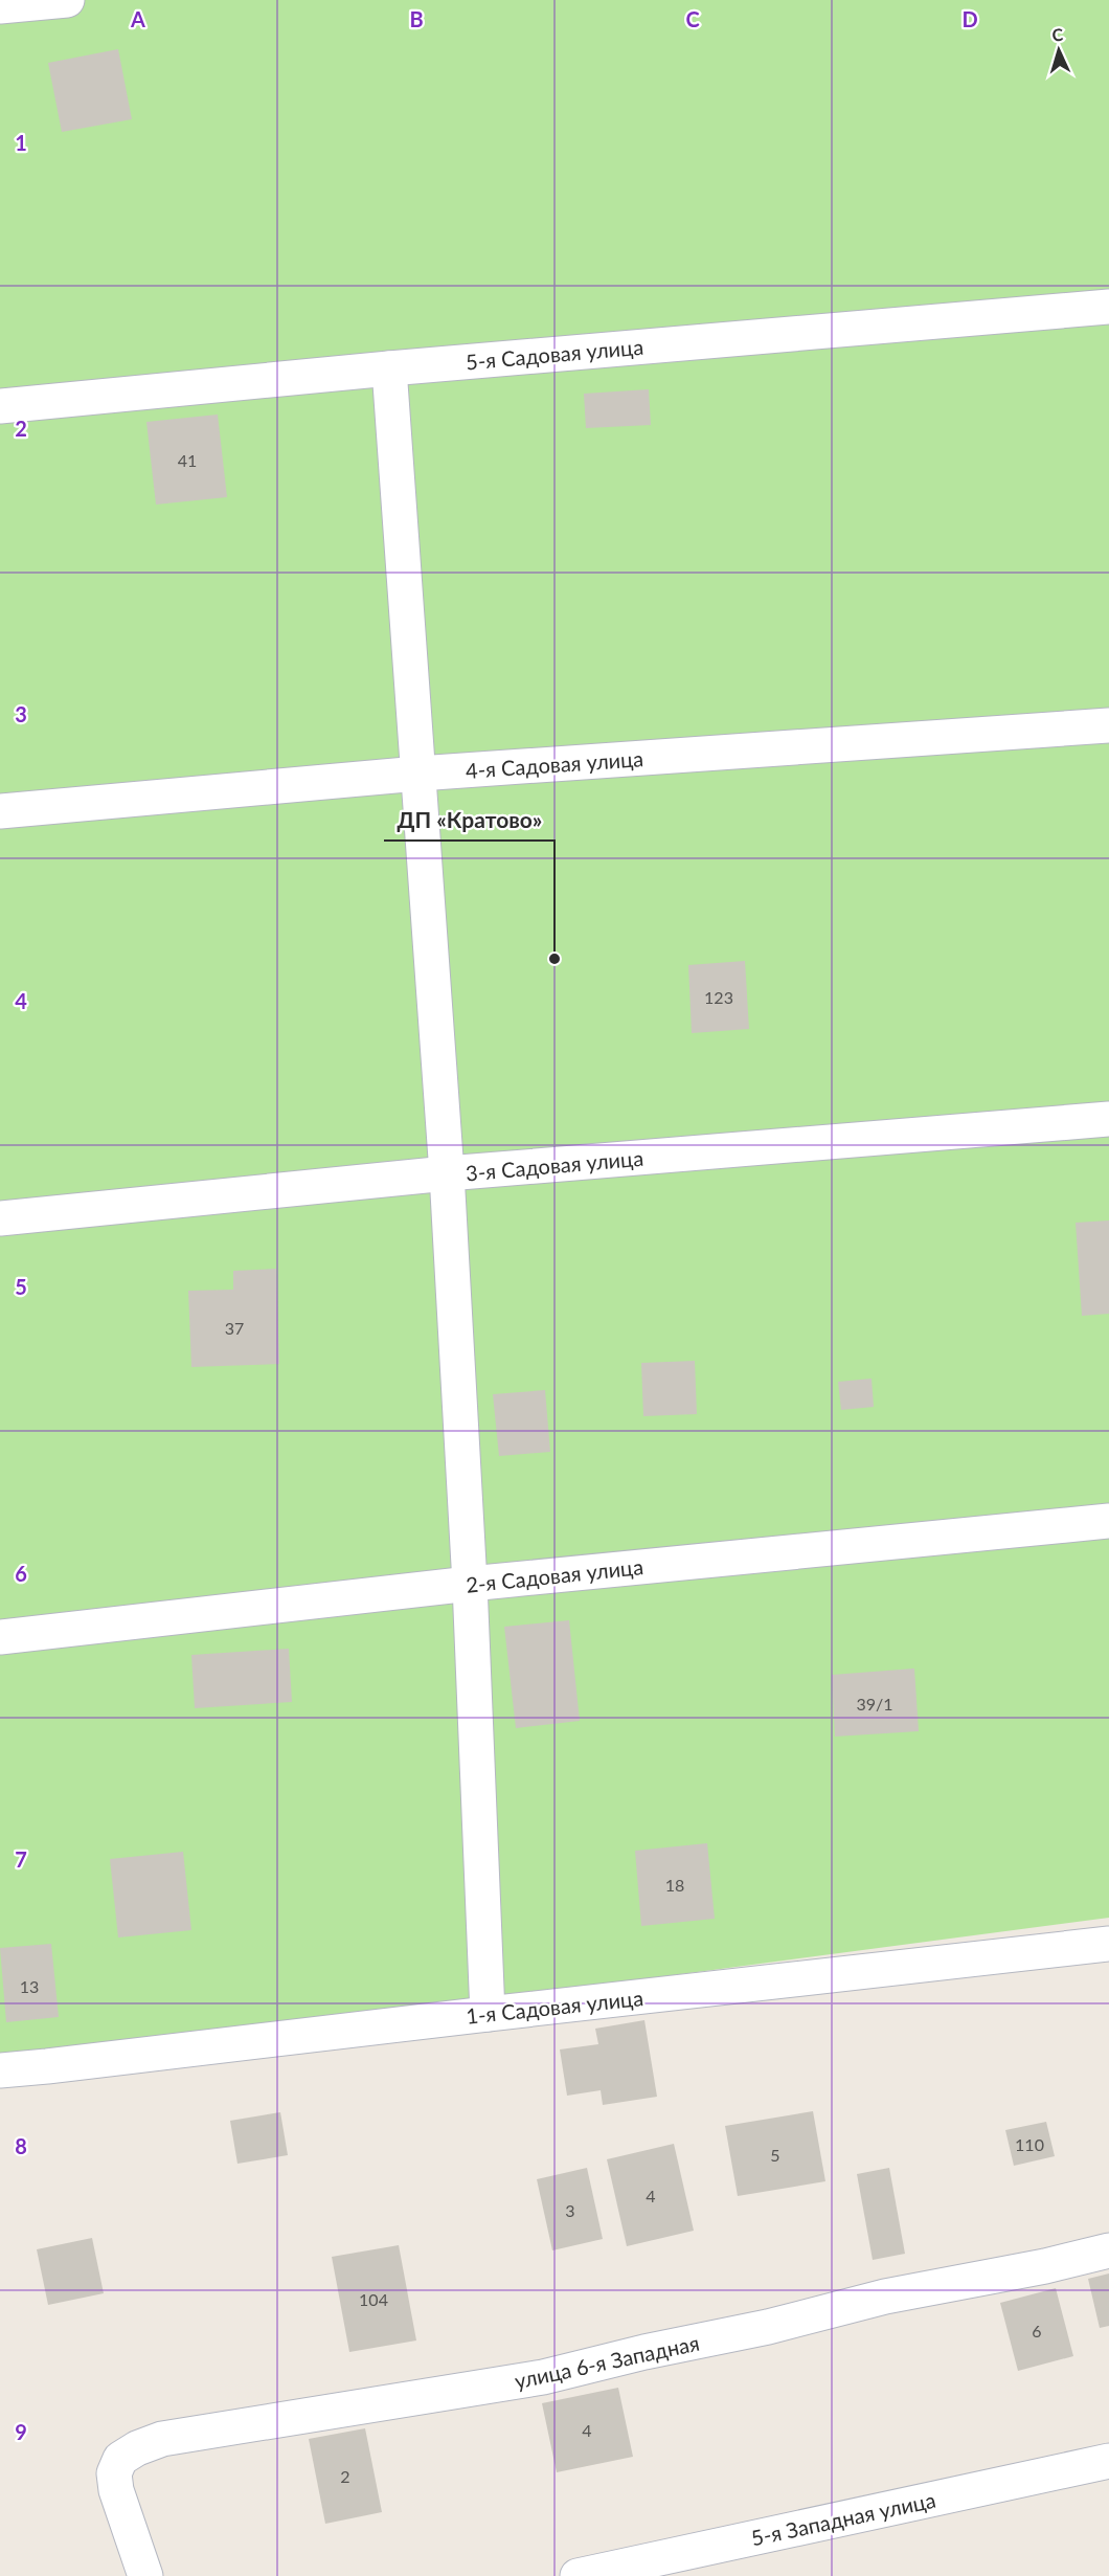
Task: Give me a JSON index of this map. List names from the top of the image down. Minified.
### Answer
{"streets":{"street":["5-я Садовая улица","4-я Садовая улица","3-я Садовая улица","2-я Садовая улица","1-я Садовая улица","улица 6-я Западная","5-я Западная улица"]},"places":["ДП «Кратово»"],"house_numbers":["41","123","37","39/1","18","13","110","5","4","3","104","6","4","2"],"north":"top","grid":{"columns":["A","B","C","D"],"rows":["1","2","3","4","5","6","7","8","9"]}}
